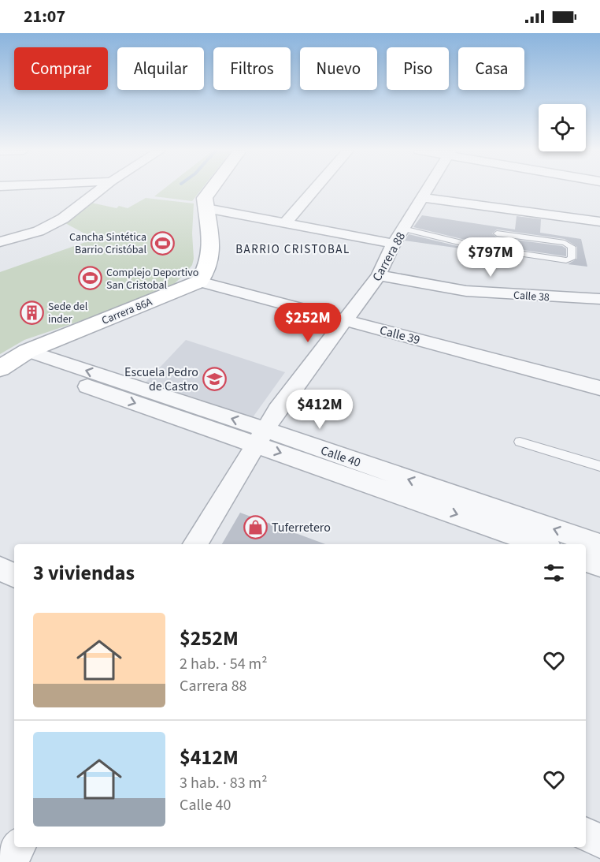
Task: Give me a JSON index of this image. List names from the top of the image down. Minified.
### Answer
{"streets":{"street":["Carrera 88","Calle 38","Carrera 86A","Calle 39","Calle 40"]},"crossings":[["Carrera 88","Calle 38"],["Carrera 88","Calle 39"],["Carrera 88","Calle 40"],["Carrera 86A","Calle 39"],["Carrera 86A","Calle 40"]],"districts":["BARRIO CRISTOBAL"],"places":{"sports":["Cancha Sintética Barrio Cristóbal","Complejo Deportivo San Cristobal"],"building":["Sede del inder"],"school or university":["Escuela Pedro de Castro"],"shop":["Tuferretero"]},"page":{"status":"21:07","chip":["Comprar","Alquilar","Filtros","Nuevo","Piso","Casa"],"price":["$797M","$252M","$412M"],"heading":"3 viviendas","list":[{"name":"$252M","note":"2 hab. · 54 m² · Carrera 88"},{"name":"$412M","note":"3 hab. · 83 m² · Calle 40"}]}}
